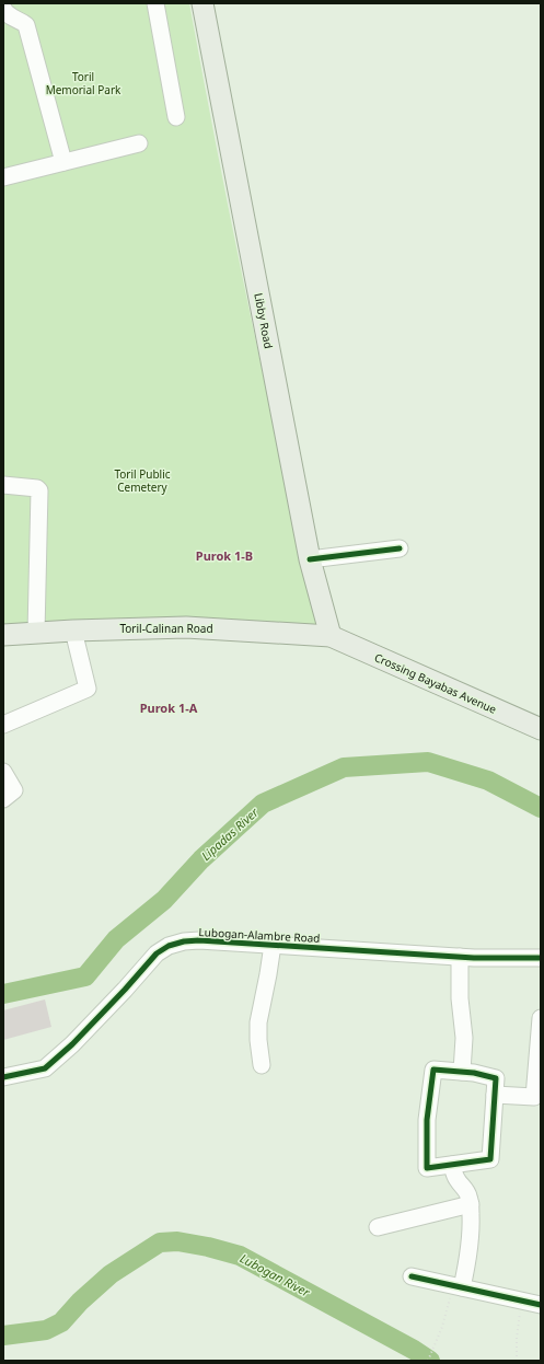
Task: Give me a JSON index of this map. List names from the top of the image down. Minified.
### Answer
{"streets":{"main road":["Libby Road","Toril-Calinan Road","Crossing Bayabas Avenue"],"street":["Lubogan-Alambre Road"]},"crossings":[["Libby Road","Toril-Calinan Road"],["Libby Road","Crossing Bayabas Avenue"],["Toril-Calinan Road","Crossing Bayabas Avenue"]],"districts":["Purok 1-B","Purok 1-A"],"water":["Lipadas River","Lubogan River"],"parks":["Toril Memorial Park","Toril Public Cemetery"]}
